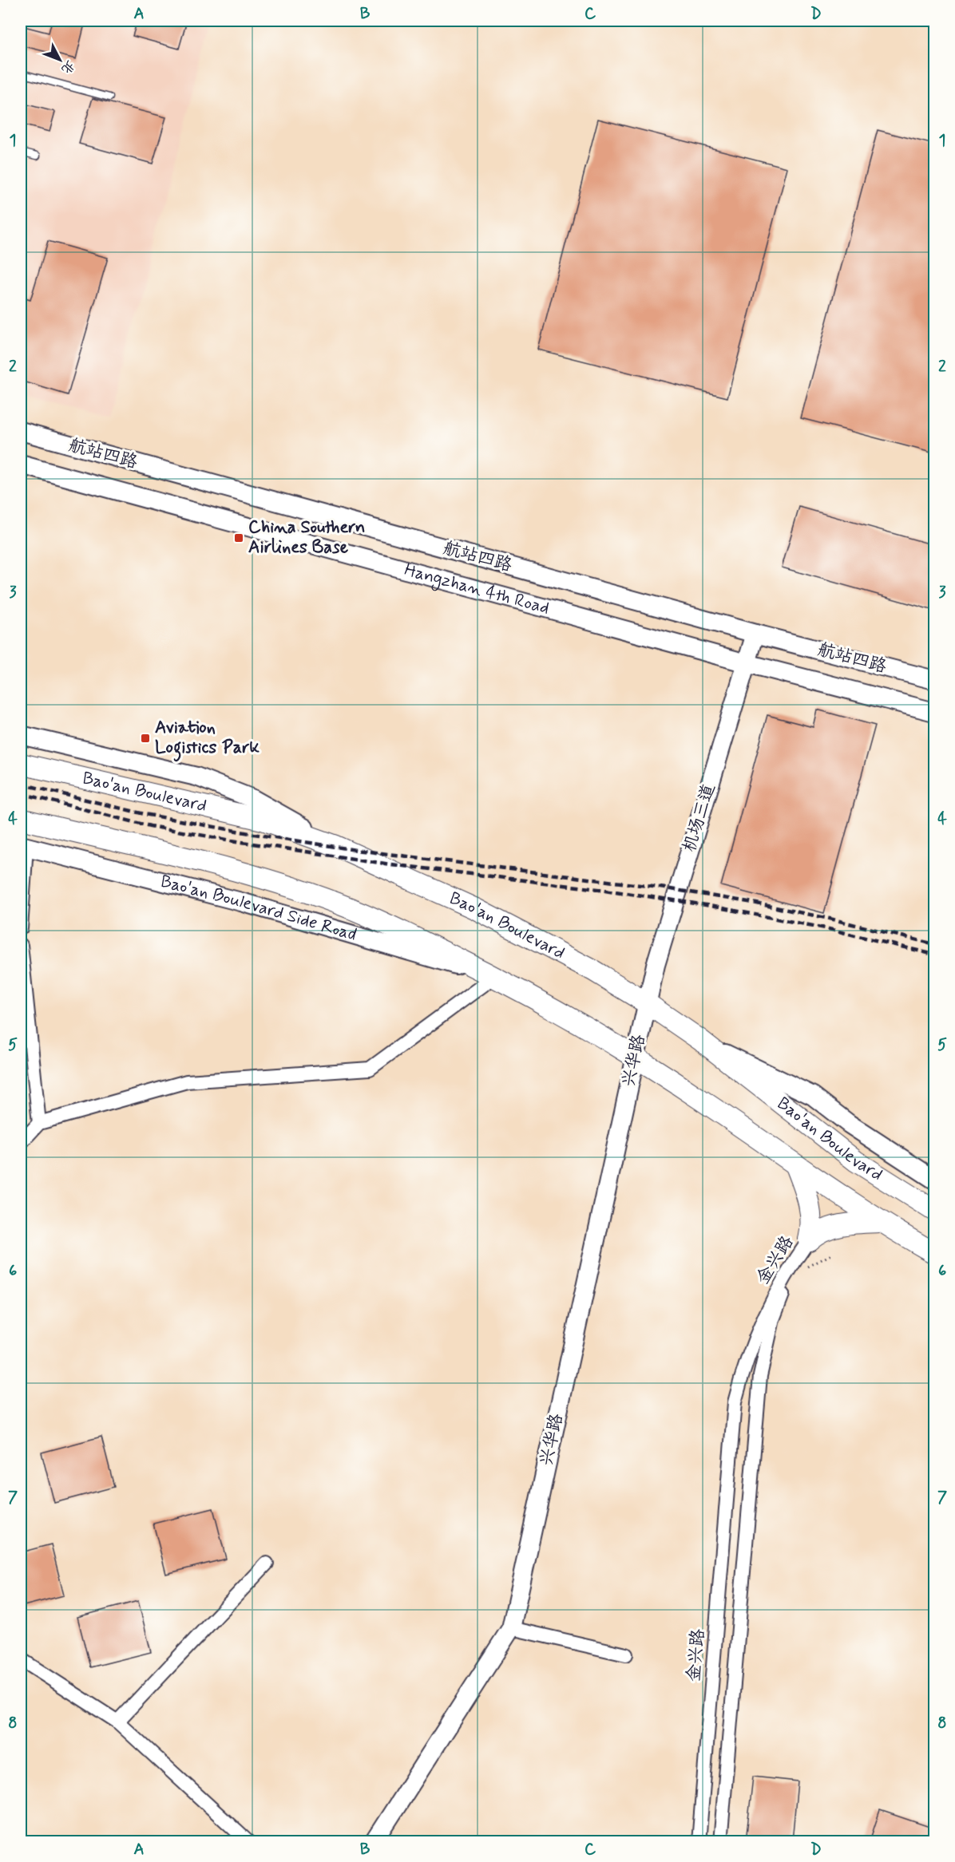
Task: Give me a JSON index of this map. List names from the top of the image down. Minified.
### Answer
{"streets":{"main road":["Bao'an Boulevard"],"street":["航站四路","Hangzhan 4th Road","机场三道","Bao'an Boulevard Side Road","兴华路","金兴路"]},"crossings":[["航站四路","机场三道"],["Hangzhan 4th Road","机场三道"],["Bao'an Boulevard","机场三道"],["Bao'an Boulevard","兴华路"],["机场三道","兴华路"]],"places":{"transit":["China Southern Airlines Base","Aviation Logistics Park"]},"north":"bottom right","grid":{"columns":["A","B","C","D"],"rows":["1","2","3","4","5","6","7","8"]}}
